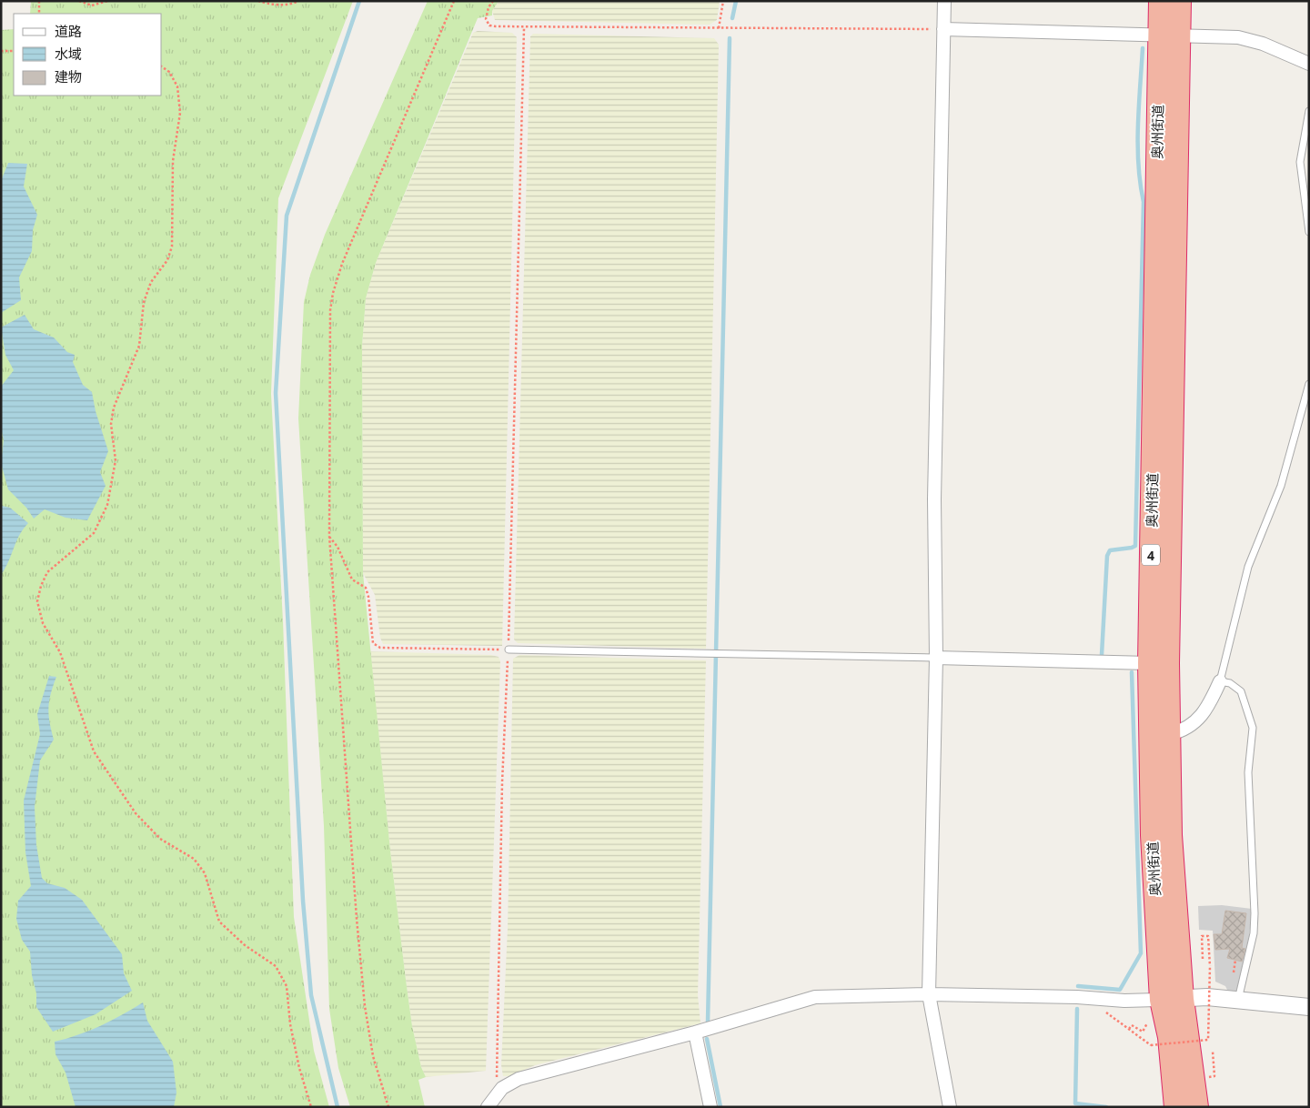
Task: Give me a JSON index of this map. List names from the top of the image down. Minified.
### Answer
{"streets":{"highway":["奥州街道","4"]},"legend":["道路","水域","建物"]}
